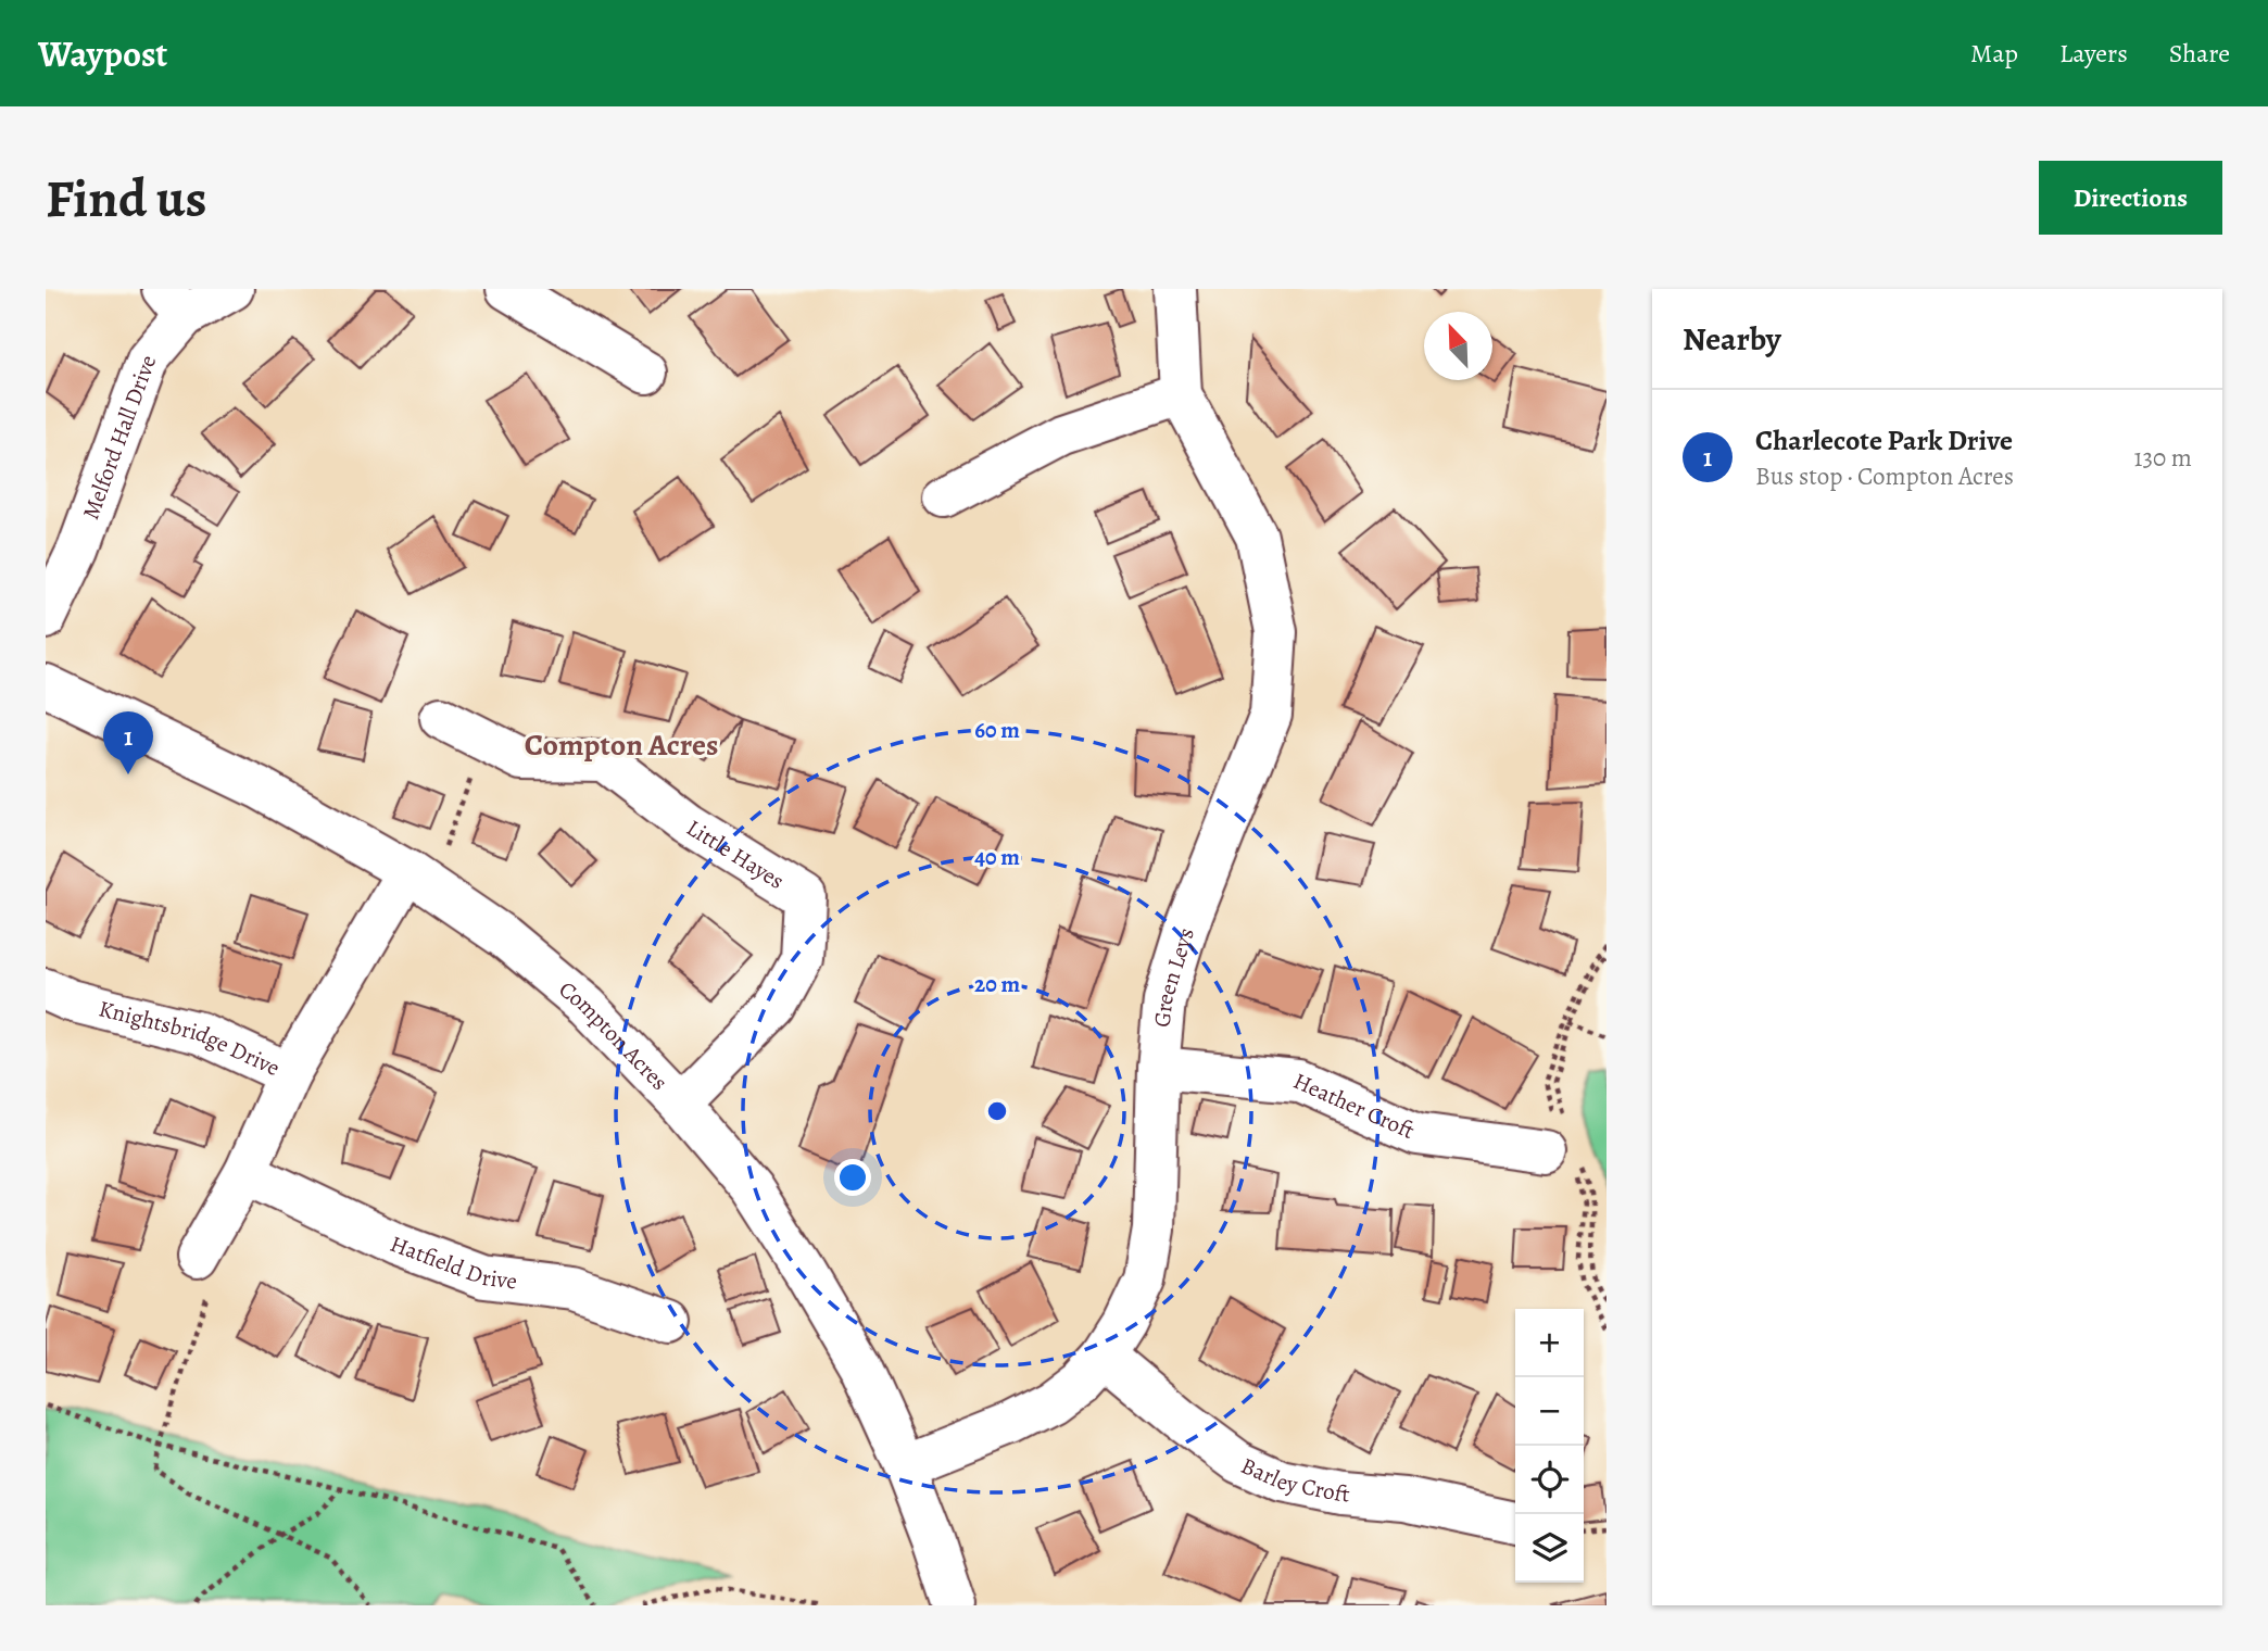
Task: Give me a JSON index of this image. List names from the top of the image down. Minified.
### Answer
{"streets":{"street":["Melford Hall Drive","Little Hayes","Green Leys","Compton Acres","Knightsbridge Drive","Heather Croft","Hatfield Drive","Barley Croft"]},"crossings":[["Little Hayes","Compton Acres"],["Green Leys","Compton Acres"],["Green Leys","Heather Croft"],["Green Leys","Barley Croft"]],"districts":["Compton Acres"],"north":"top left","page":{"header":"Waypost","nav":["Map","Layers","Share"],"buttons":"Directions","title":"Find us","heading":"Nearby","list":[{"mark":"1","name":"Charlecote Park Drive","note":"Bus stop · Compton Acres","value":"130 m"}],"pins":"1","map_buttons":["+","−"]},"rings":["60 m","40 m","20 m"]}
